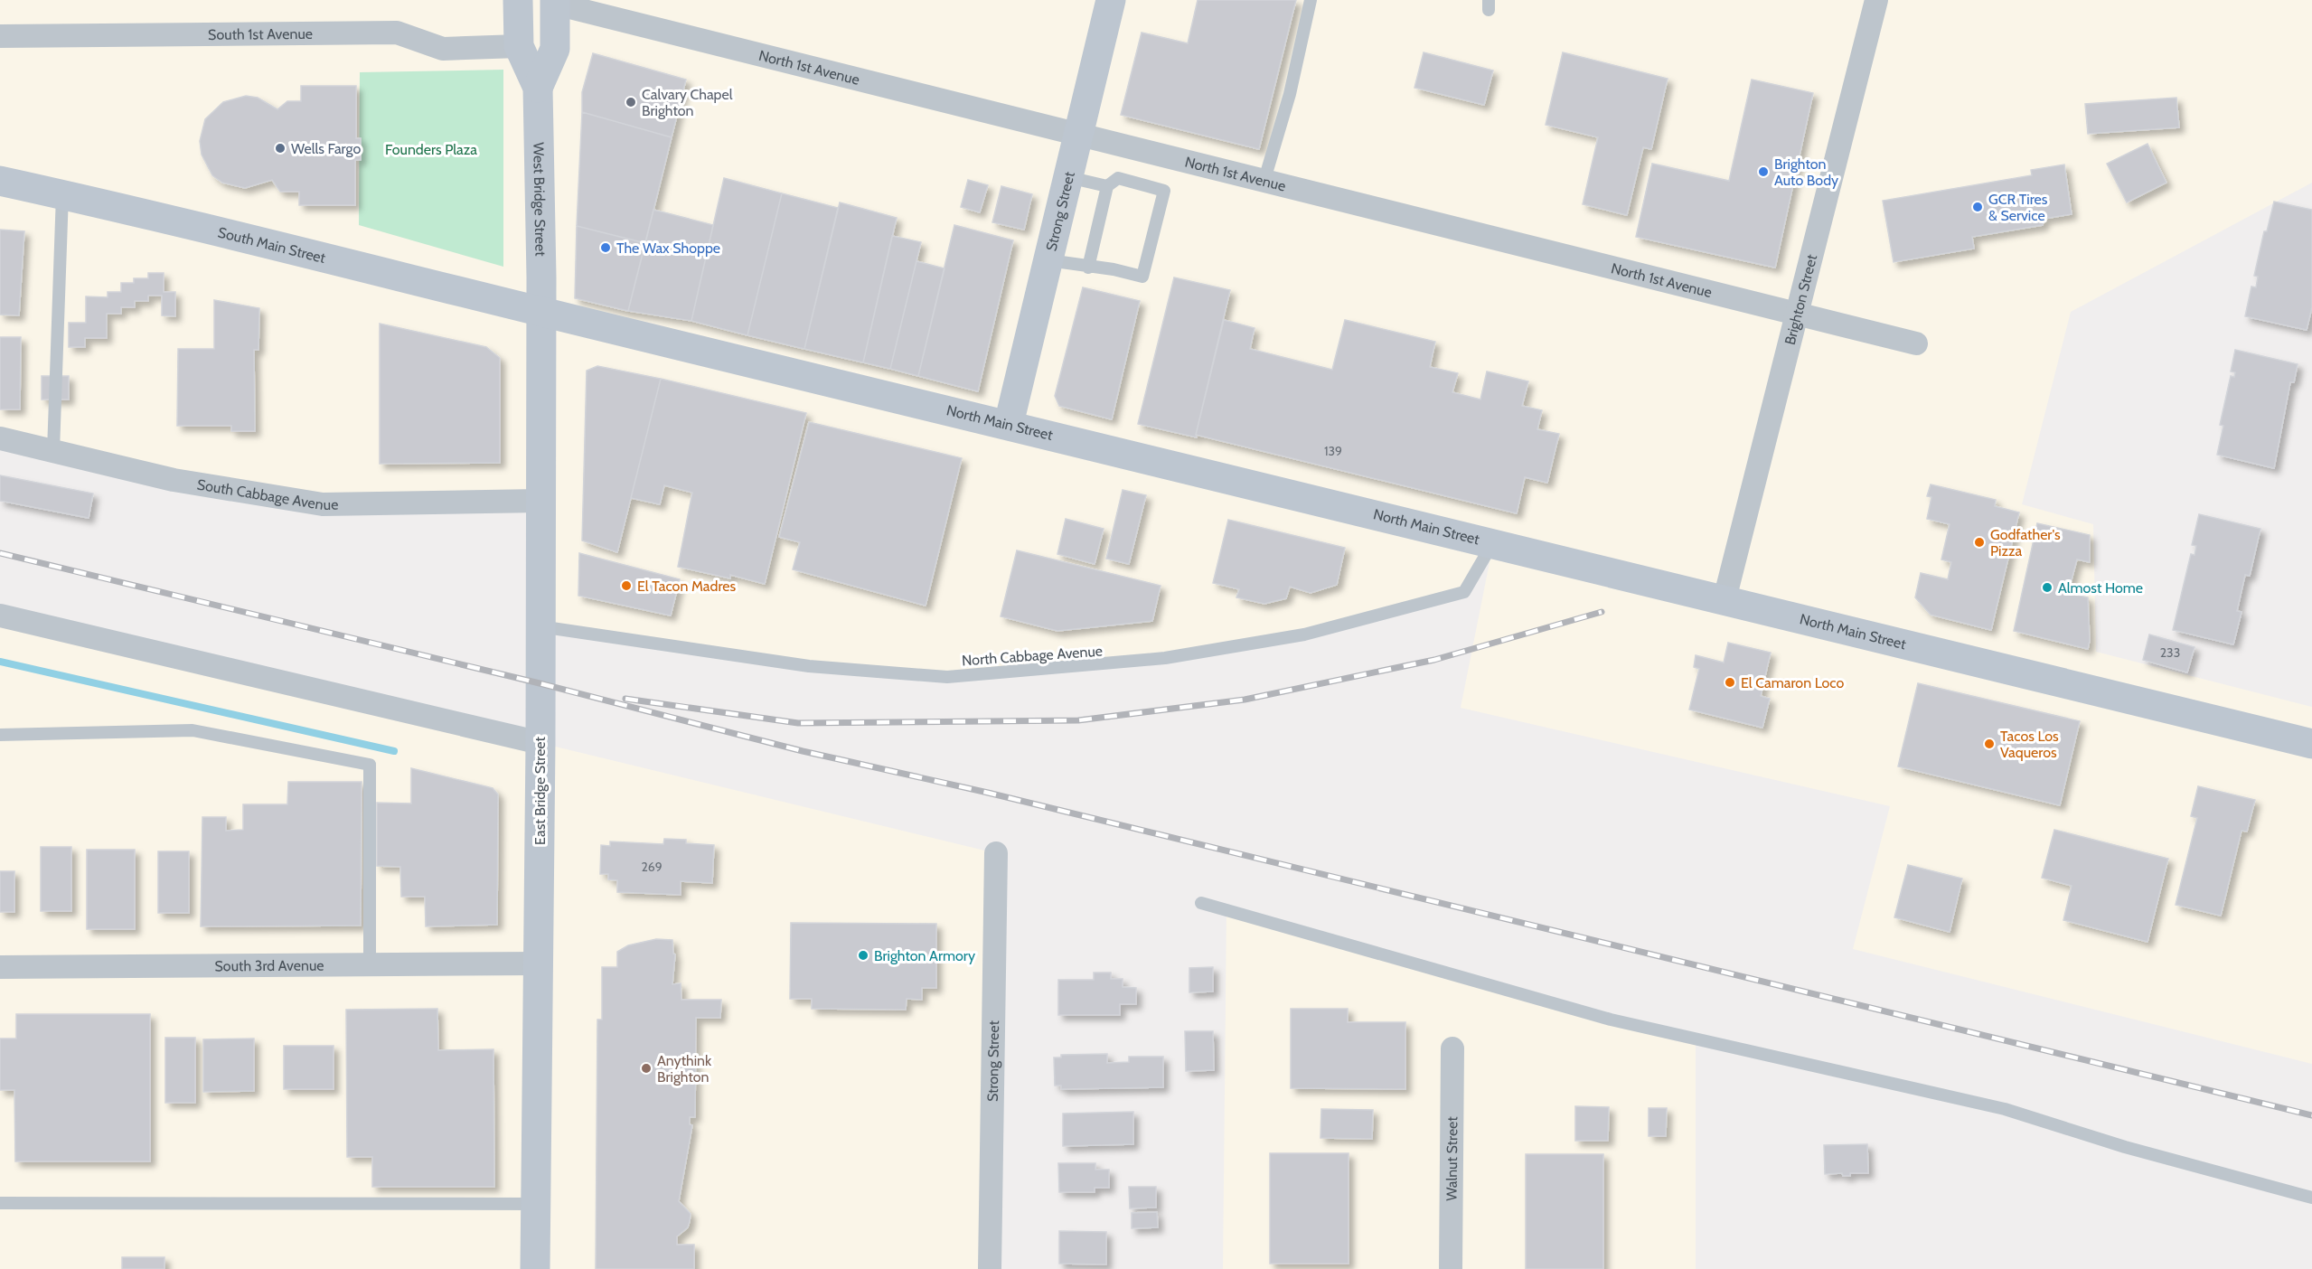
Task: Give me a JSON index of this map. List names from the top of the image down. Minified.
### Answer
{"streets":{"street":["South 1st Avenue","North 1st Avenue","West Bridge Street","Strong Street","South Main Street","Brighton Street","North Main Street","South Cabbage Avenue","East Bridge Street","South 3rd Avenue","Walnut Street"],"lane":["North Cabbage Avenue"]},"crossings":[["South 1st Avenue","West Bridge Street"],["North 1st Avenue","West Bridge Street"],["North 1st Avenue","Strong Street"],["North 1st Avenue","Brighton Street"],["West Bridge Street","South Main Street"],["West Bridge Street","North Main Street"],["West Bridge Street","East Bridge Street"],["Strong Street","North Main Street"],["South Main Street","North Main Street"],["South Main Street","East Bridge Street"],["Brighton Street","North Main Street"],["North Main Street","North Cabbage Avenue"],["North Main Street","East Bridge Street"],["South Cabbage Avenue","East Bridge Street"],["North Cabbage Avenue","East Bridge Street"],["East Bridge Street","South 3rd Avenue"]],"parks":["Founders Plaza"],"places":["Calvary Chapel Brighton","Wells Fargo","Brighton Auto Body","GCR Tires & Service","The Wax Shoppe","Godfather's Pizza","El Tacon Madres","Almost Home","El Camaron Loco","Tacos Los Vaqueros","Brighton Armory","Anythink Brighton"],"house_numbers":["139","233","269"]}
